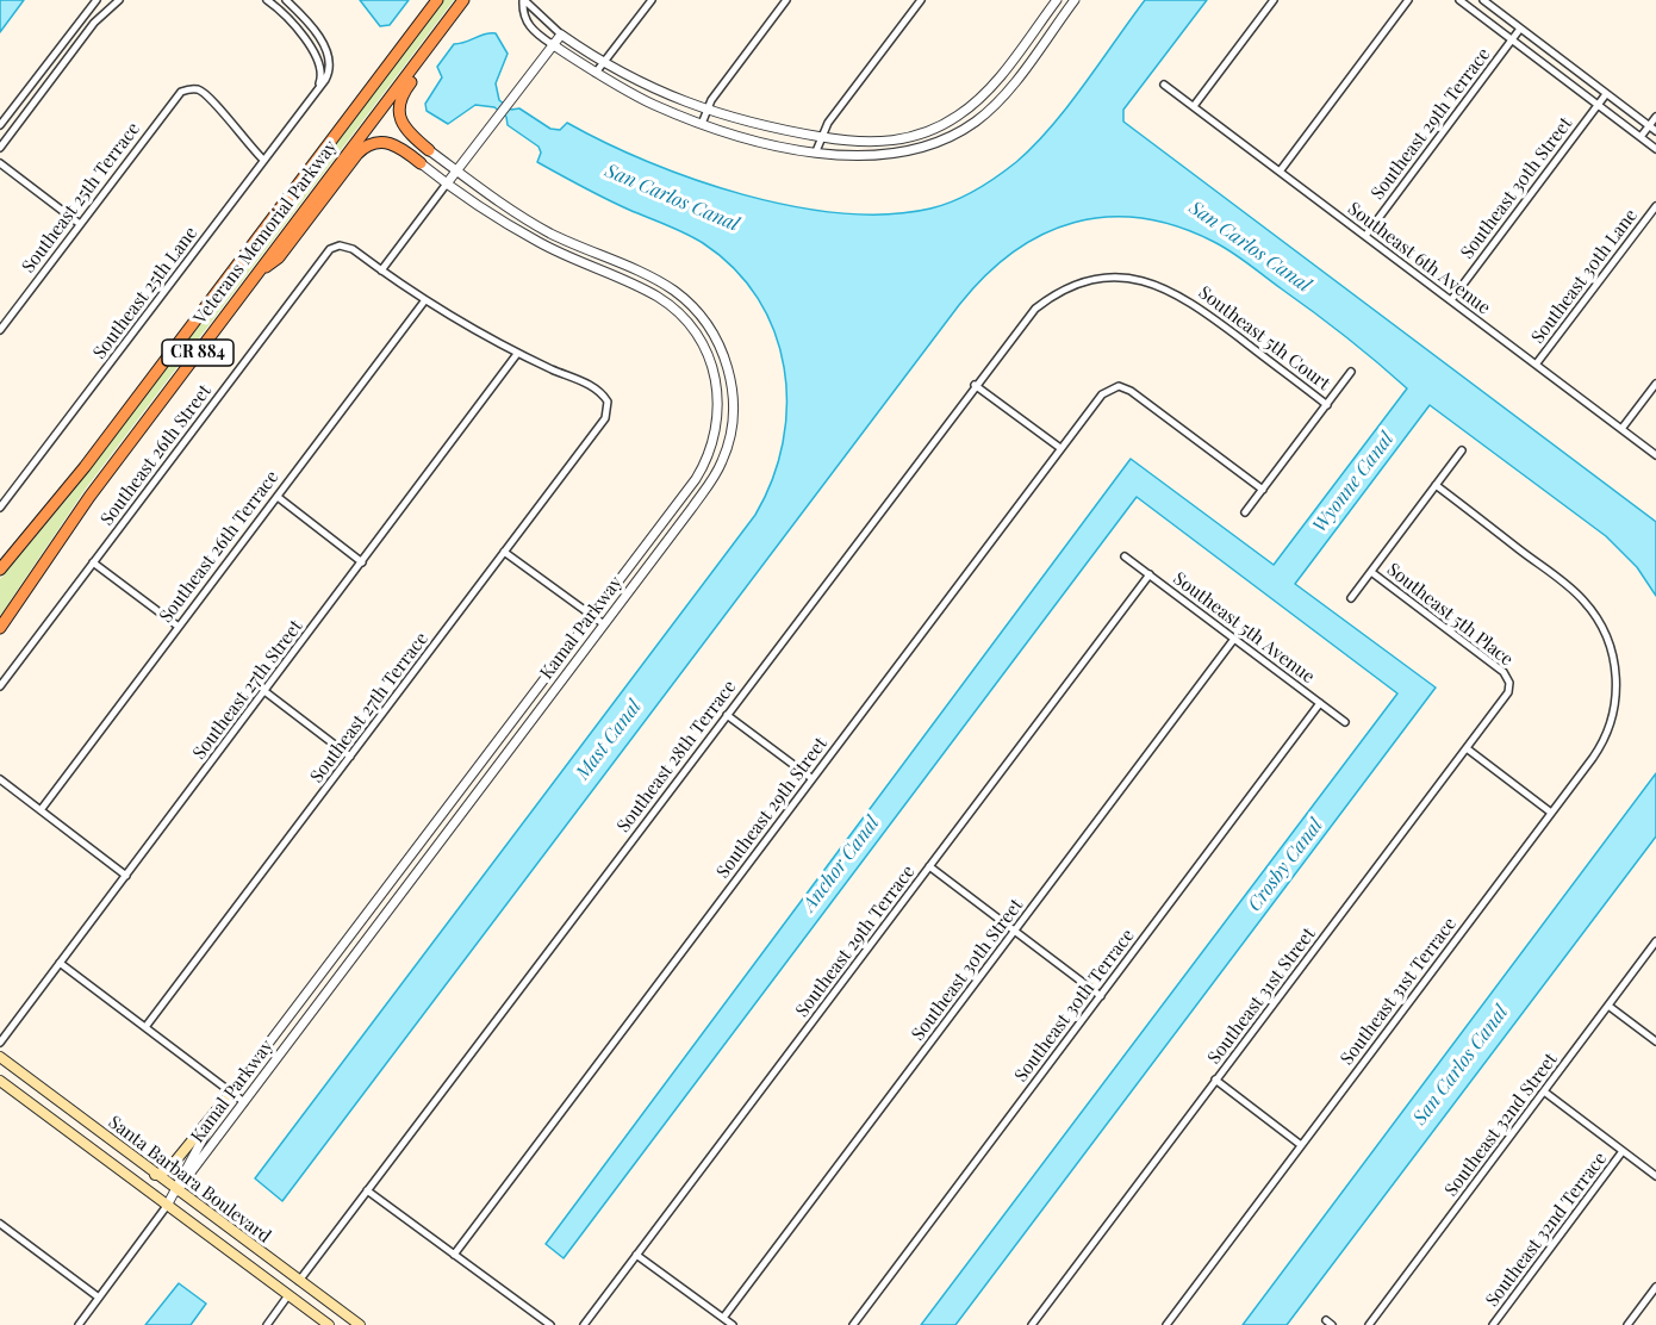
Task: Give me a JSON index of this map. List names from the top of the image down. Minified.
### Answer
{"streets":{"highway":["Veterans Memorial Parkway","CR 884"],"main road":["Santa Barbara Boulevard"],"street":["Southeast 29th Terrace","Southeast 30th Street","Southeast 25th Terrace","Southeast 6th Avenue","Southeast 30th Lane","Southeast 25th Lane","Southeast 5th Court","Southeast 26th Street","Southeast 26th Terrace","Southeast 5th Place","Kamal Parkway","Southeast 5th Avenue","Southeast 27th Street","Southeast 27th Terrace","Southeast 28th Terrace","Southeast 29th Street","Southeast 31st Terrace","Southeast 31st Street","Southeast 30th Terrace","Southeast 32nd Street","Southeast 32nd Terrace"]},"crossings":[["Southeast 29th Terrace","Southeast 6th Avenue"],["Southeast 29th Terrace","Southeast 5th Avenue"],["Southeast 30th Street","Southeast 6th Avenue"],["Southeast 30th Street","Southeast 5th Avenue"],["Southeast 25th Terrace","Southeast 25th Lane"],["Southeast 6th Avenue","Southeast 30th Lane"],["Southeast 5th Court","Southeast 28th Terrace"],["Southeast 5th Place","Southeast 31st Street"],["Kamal Parkway","Santa Barbara Boulevard"],["Southeast 5th Avenue","Southeast 30th Terrace"],["Southeast 27th Street","Southeast 27th Terrace"],["Southeast 28th Terrace","Santa Barbara Boulevard"]],"water":["San Carlos Canal","Wyonne Canal","Mast Canal","Anchor Canal","Crosby Canal"]}
